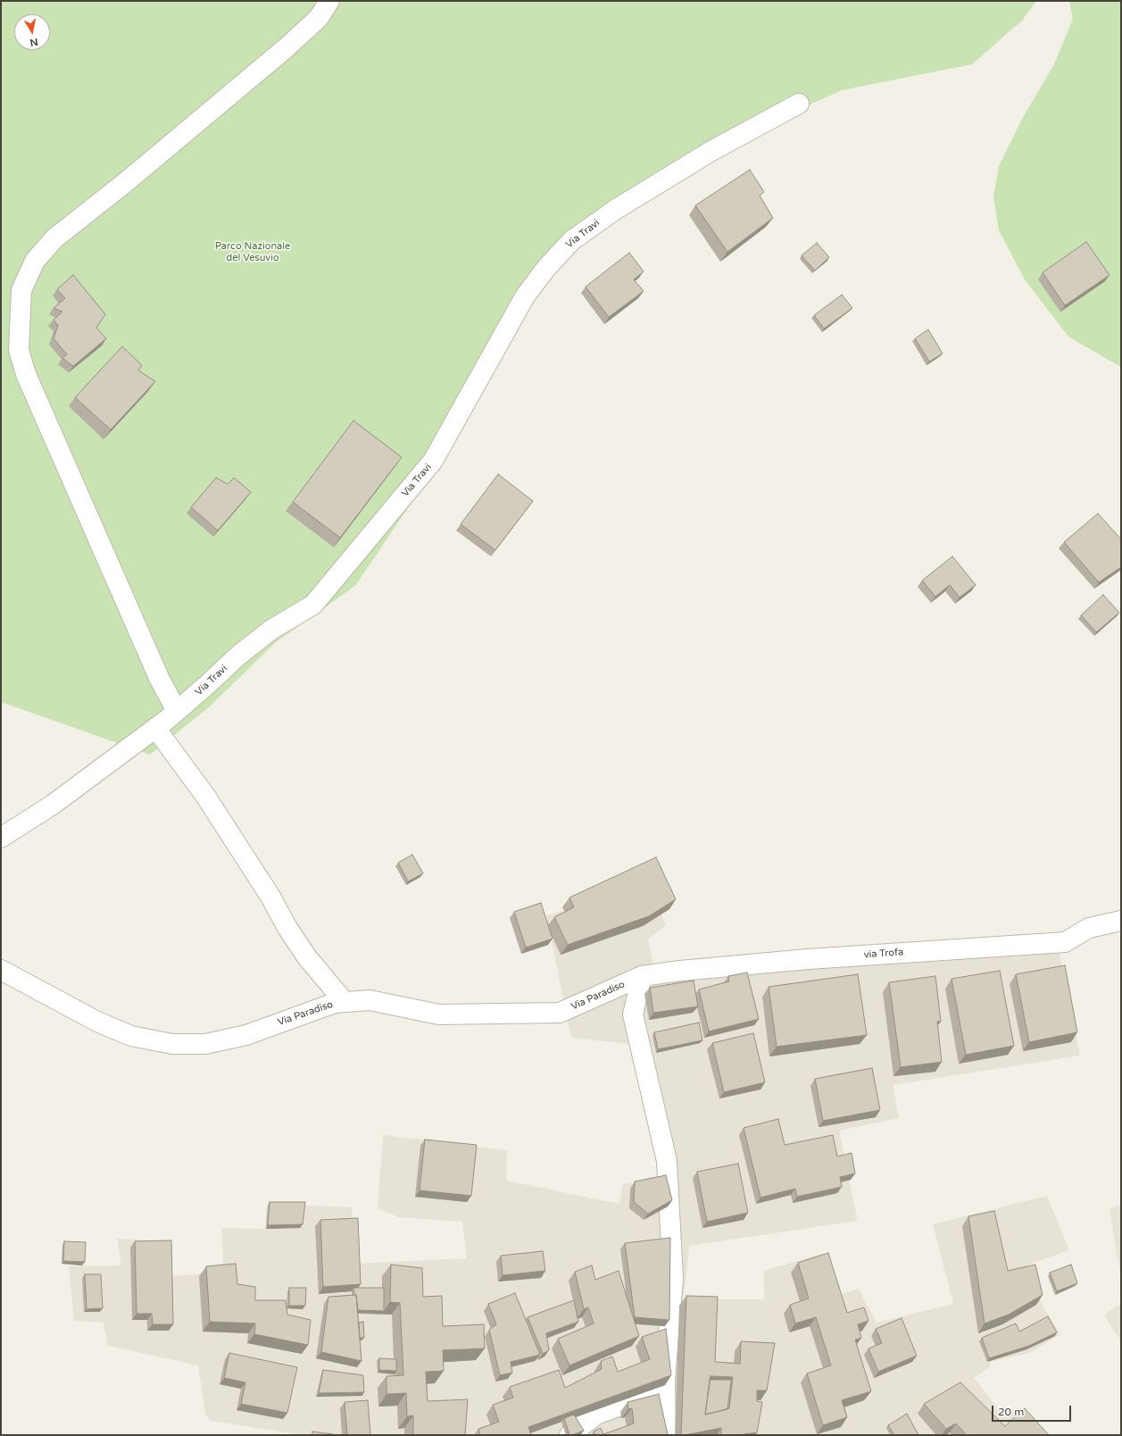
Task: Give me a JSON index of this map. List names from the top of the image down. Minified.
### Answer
{"streets":{"street":["Via Travi","via Trofa","Via Paradiso"]},"crossings":[["via Trofa","Via Paradiso"]],"parks":["Parco Nazionale del Vesuvio"],"scale_bar":"20 m","north":"bottom"}
